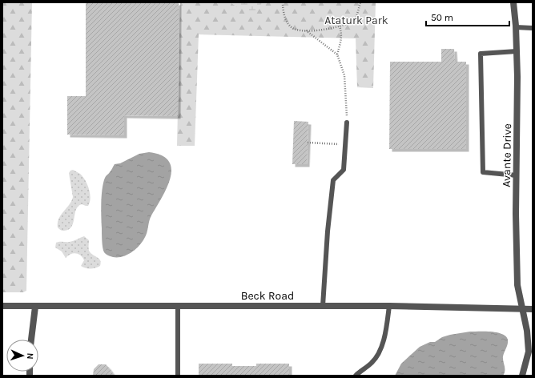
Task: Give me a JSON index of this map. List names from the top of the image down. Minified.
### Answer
{"streets":{"street":["Avante Drive","Beck Road"]},"crossings":[["Avante Drive","Beck Road"]],"parks":["Ataturk Park"],"scale_bar":"50 m","north":"right"}
